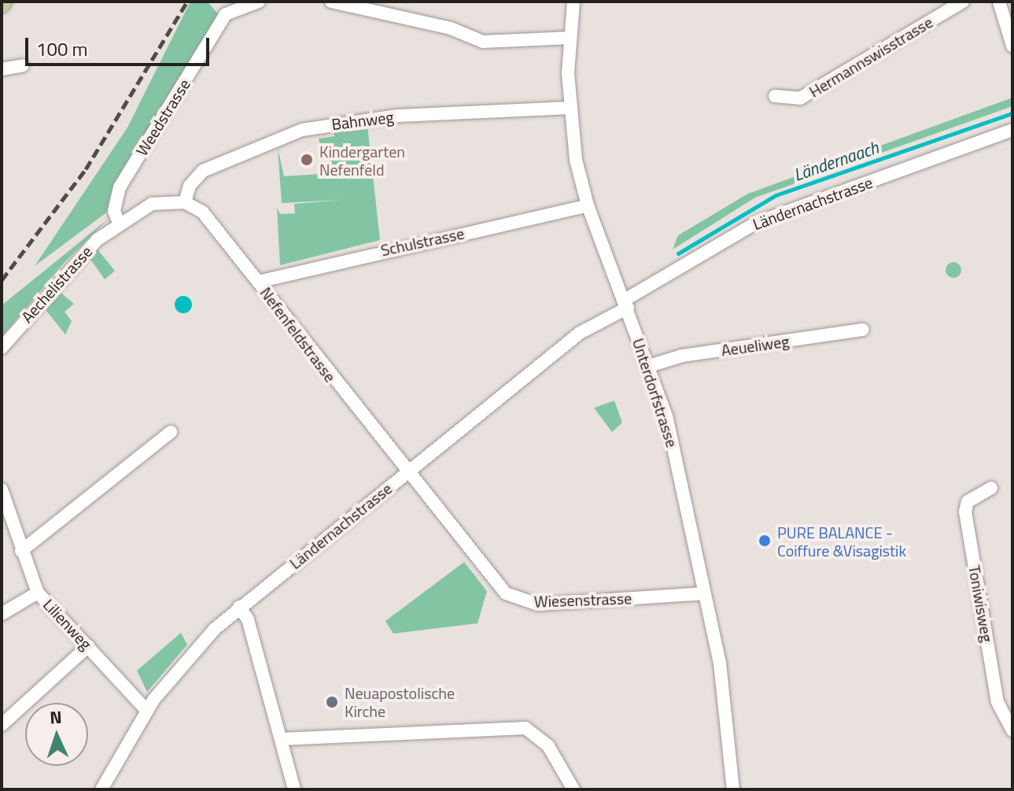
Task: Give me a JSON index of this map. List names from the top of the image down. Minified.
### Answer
{"streets":{"street":["Hermannswisstrasse","Weedstrasse","Bahnweg","Ländernachstrasse","Schulstrasse","Aechelistrasse","Nefenfeldstrasse","Aeueliweg","Unterdorfstrasse","Wiesenstrasse","Toniwisweg","Lilienweg"]},"crossings":[["Weedstrasse","Aechelistrasse"],["Bahnweg","Aechelistrasse"],["Bahnweg","Nefenfeldstrasse"],["Bahnweg","Unterdorfstrasse"],["Ländernachstrasse","Nefenfeldstrasse"],["Ländernachstrasse","Unterdorfstrasse"],["Ländernachstrasse","Wiesenstrasse"],["Ländernachstrasse","Lilienweg"],["Schulstrasse","Nefenfeldstrasse"],["Schulstrasse","Unterdorfstrasse"],["Aechelistrasse","Nefenfeldstrasse"],["Nefenfeldstrasse","Wiesenstrasse"],["Aeueliweg","Unterdorfstrasse"],["Unterdorfstrasse","Wiesenstrasse"]],"water":["Ländernaach"],"places":["Kindergarten Nefenfeld","PURE BALANCE - Coiffure &Visagistik","Neuapostolische Kirche"],"scale_bar":"100 m","north":"top"}
